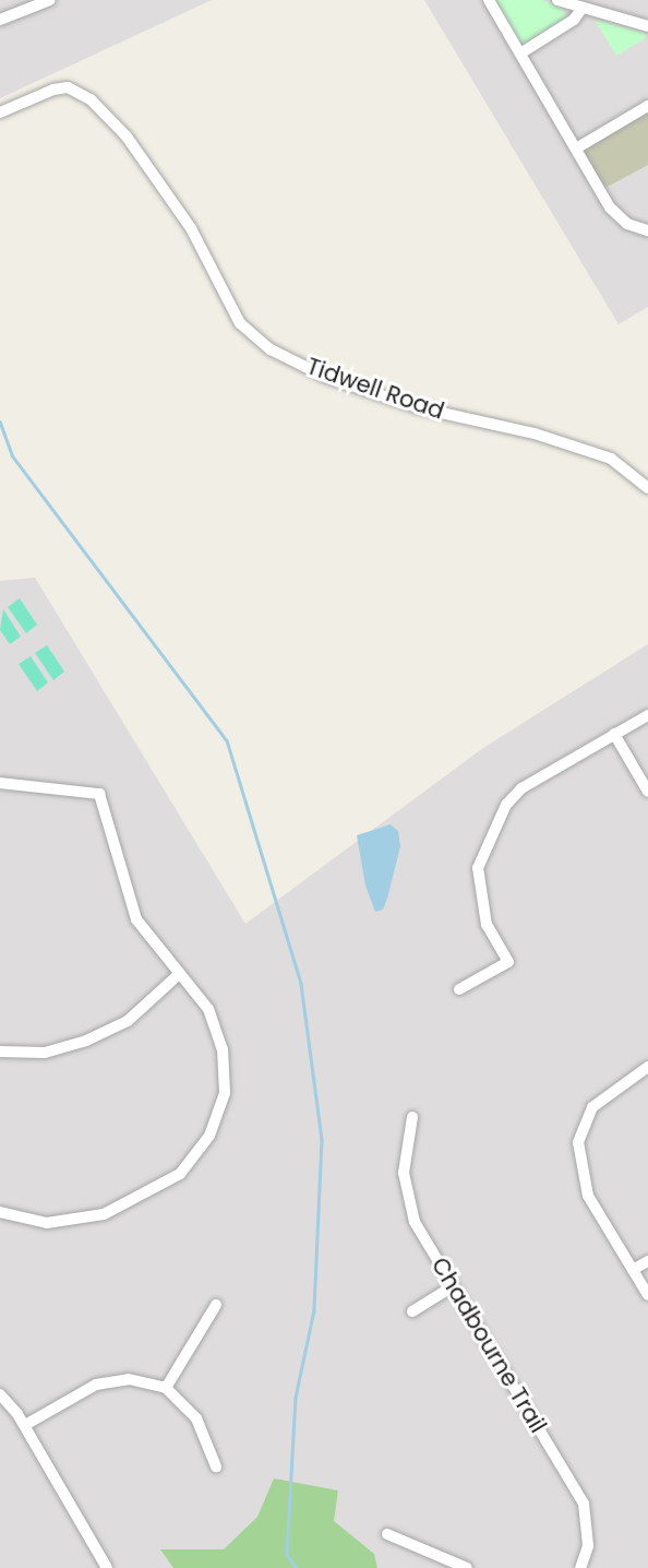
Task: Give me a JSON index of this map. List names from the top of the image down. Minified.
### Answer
{"streets":{"street":["Tidwell Road","Chadbourne Trail"]}}
